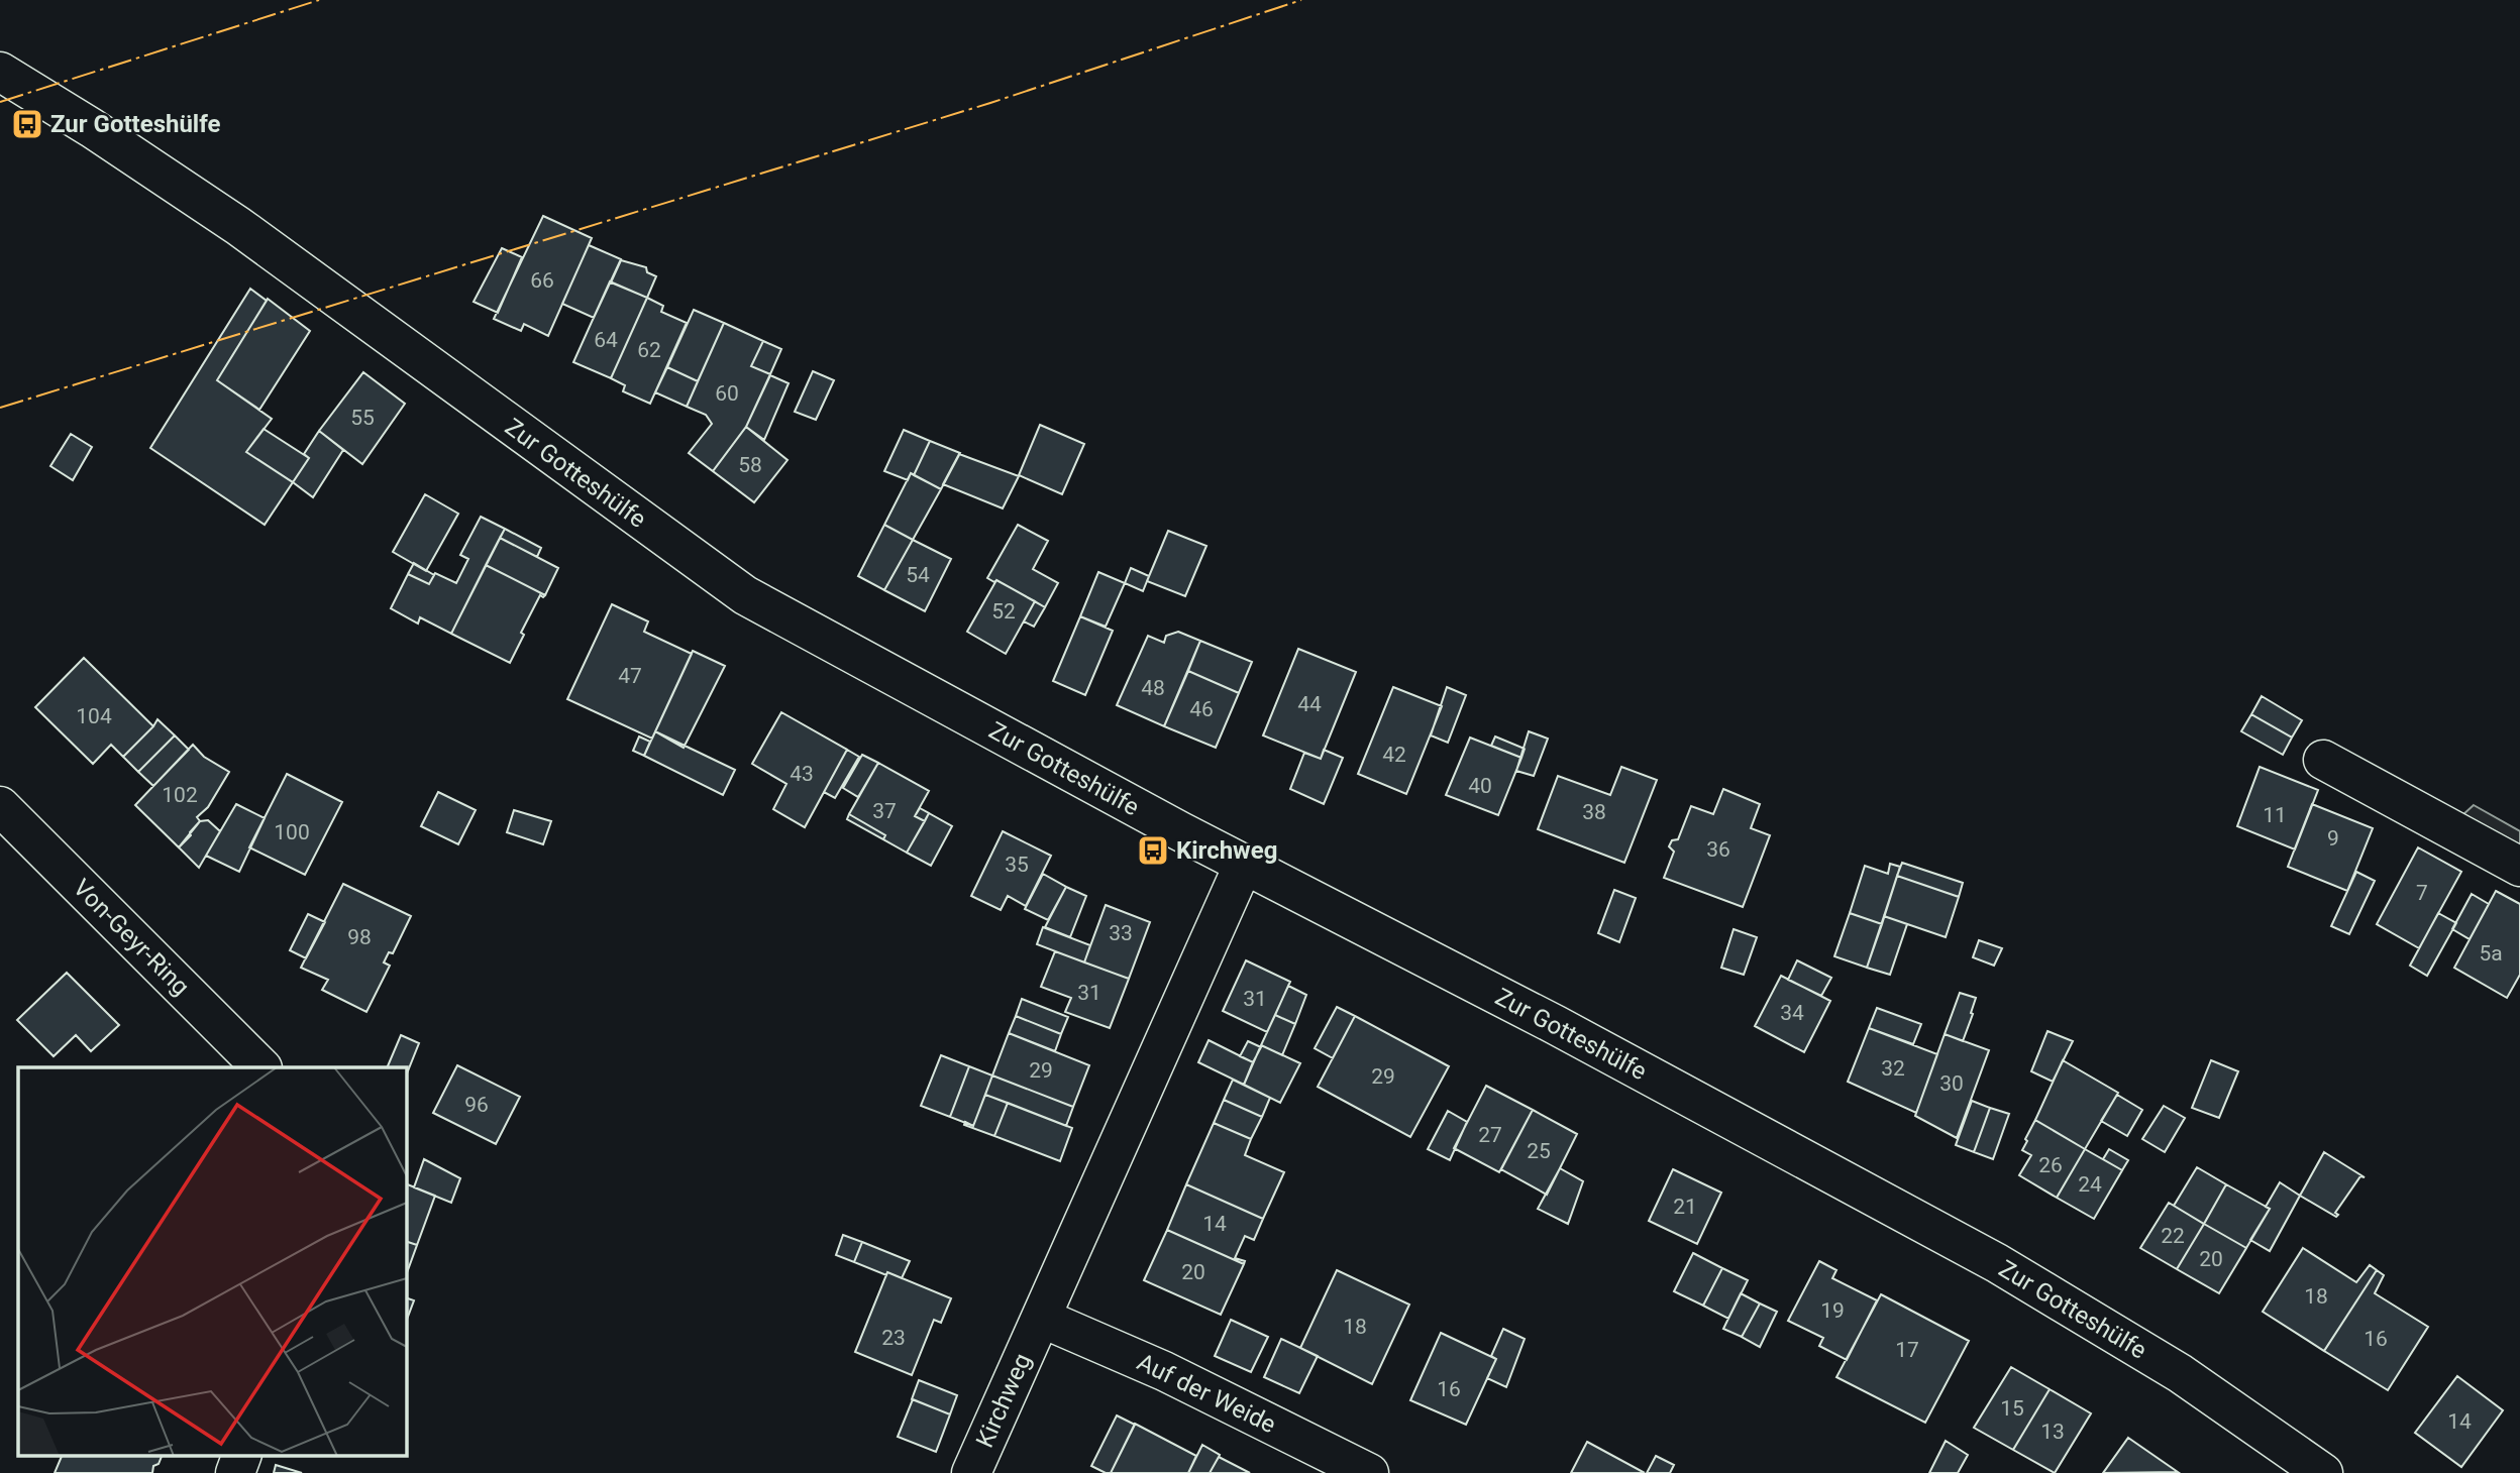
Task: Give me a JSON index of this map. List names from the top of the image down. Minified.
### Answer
{"streets":{"street":["Zur Gotteshülfe","Von-Geyr-Ring","Auf der Weide","Kirchweg"]},"crossings":[["Zur Gotteshülfe","Kirchweg"],["Auf der Weide","Kirchweg"]],"places":{"bus stop":["Zur Gotteshülfe","Kirchweg"]},"house_numbers":["66","64","62","60","55","58","54","52","47","48","44","46","104","42","43","40","102","37","38","11","100","9","36","35","7","33","98","5a","31","31","34","32","29","29","30","96","27","25","26","24","21","14","22","20","20","18","19","18","23","16","17","16","15","14","13"]}
